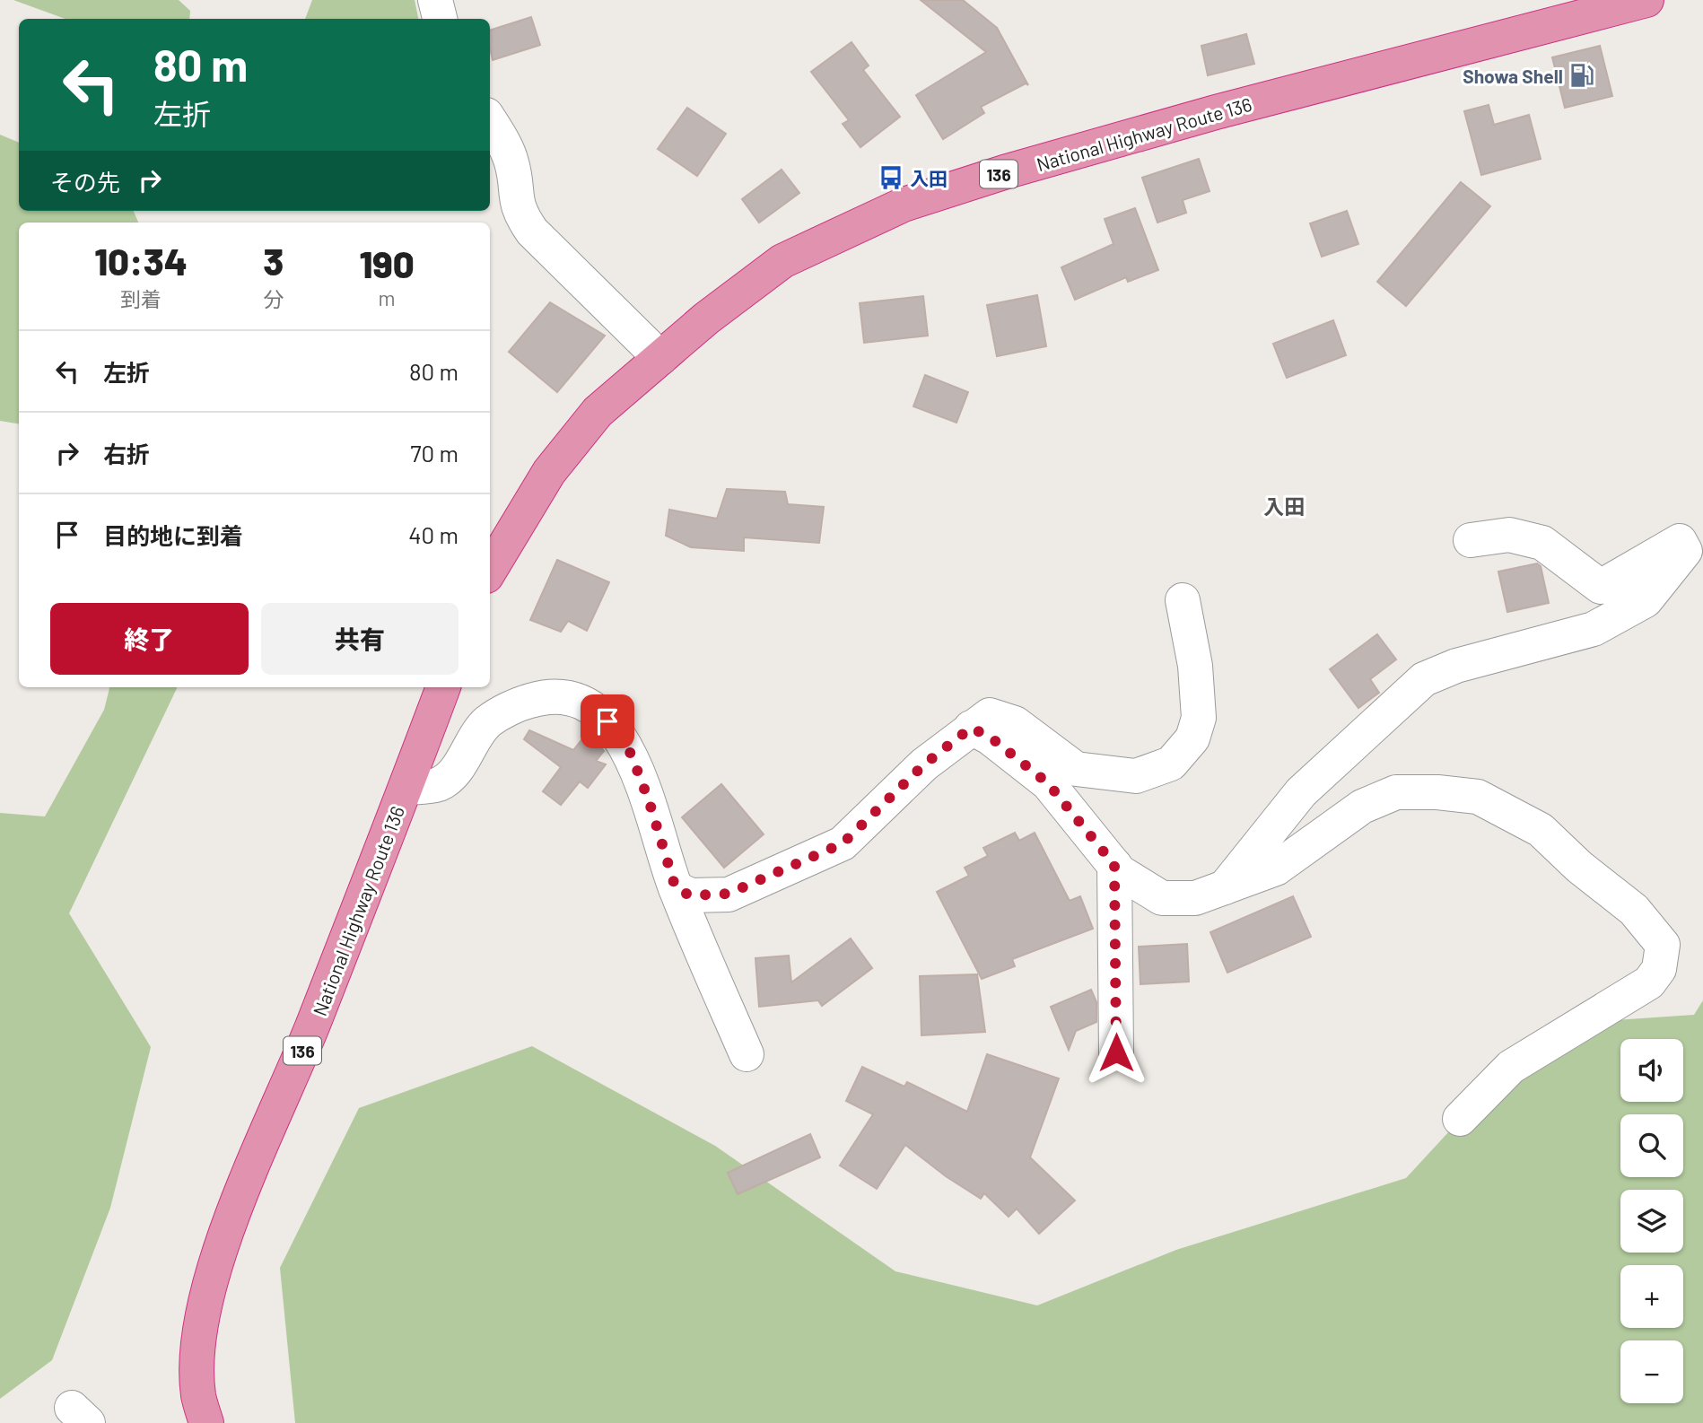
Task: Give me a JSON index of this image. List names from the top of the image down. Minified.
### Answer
{"streets":{"highway":["National Highway Route 136","136"]},"districts":["入田"],"places":{"fuel station":["Showa Shell"],"bus stop":["入田"]},"page":{"turn":["80 m","左折"],"then":"その先","eta":["10:34","到着","3","分","190","m"],"list":[{"name":"左折","value":"80 m"},{"name":"右折","value":"70 m"},{"name":"目的地に到着","value":"40 m"}],"buttons":["終了","共有"],"map_buttons":["+","−"]}}
